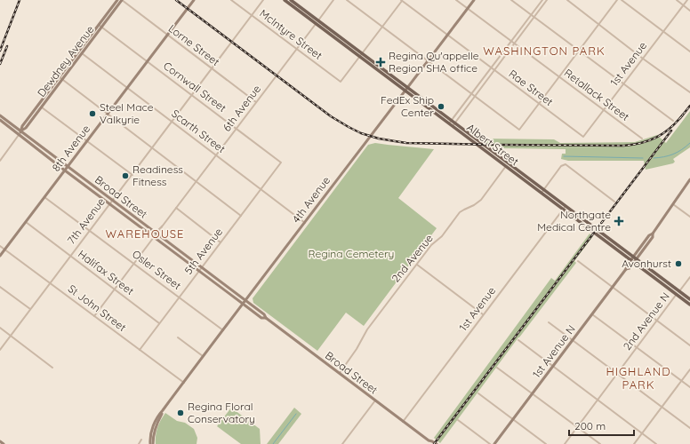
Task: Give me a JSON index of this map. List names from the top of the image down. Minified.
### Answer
{"streets":{"main road":["Dewdney Avenue","Albert Street","8th Avenue","Broad Street","4th Avenue","1st Avenue N"],"street":["McIntyre Street","Lorne Street","1st Avenue","Cornwall Street","Rae Street","Retallack Street","6th Avenue","Scarth Street","7th Avenue","5th Avenue","2nd Avenue","Osler Street","Halifax Street","St John Street","2nd Avenue N"]},"crossings":[["McIntyre Street","6th Avenue"],["McIntyre Street","Albert Street"],["McIntyre Street","7th Avenue"],["Lorne Street","Dewdney Avenue"],["Lorne Street","6th Avenue"],["Lorne Street","8th Avenue"],["Lorne Street","7th Avenue"],["Dewdney Avenue","Cornwall Street"],["Dewdney Avenue","Scarth Street"],["Dewdney Avenue","Broad Street"],["1st Avenue","Rae Street"],["1st Avenue","Retallack Street"],["1st Avenue","Albert Street"],["1st Avenue","Broad Street"],["Cornwall Street","6th Avenue"],["Cornwall Street","8th Avenue"],["Cornwall Street","7th Avenue"],["Cornwall Street","5th Avenue"],["Rae Street","4th Avenue"],["Retallack Street","4th Avenue"],["6th Avenue","Scarth Street"],["6th Avenue","Albert Street"],["6th Avenue","Broad Street"],["6th Avenue","Osler Street"],["6th Avenue","Halifax Street"],["6th Avenue","St John Street"],["Scarth Street","8th Avenue"],["Scarth Street","4th Avenue"],["Scarth Street","7th Avenue"],["Scarth Street","5th Avenue"],["Albert Street","4th Avenue"],["Albert Street","2nd Avenue"],["Albert Street","2nd Avenue N"],["Albert Street","1st Avenue N"],["8th Avenue","Broad Street"],["8th Avenue","Osler Street"],["8th Avenue","Halifax Street"],["8th Avenue","St John Street"],["Broad Street","4th Avenue"],["Broad Street","7th Avenue"],["Broad Street","5th Avenue"],["Broad Street","2nd Avenue"],["4th Avenue","Osler Street"],["4th Avenue","St John Street"],["7th Avenue","Osler Street"],["7th Avenue","Halifax Street"],["7th Avenue","St John Street"],["5th Avenue","Osler Street"],["5th Avenue","Halifax Street"],["5th Avenue","St John Street"]],"districts":["WASHINGTON PARK","WAREHOUSE","HIGHLAND PARK"],"parks":["Regina Cemetery"],"places":{"health":["Regina Qu'appelle Region SHA office","Northgate Medical Centre"],"other":["FedEx Ship Center","Steel Mace Valkyrie","Readiness Fitness","Avonhurst","Regina Floral Conservatory"]},"scale_bar":"200 m"}
